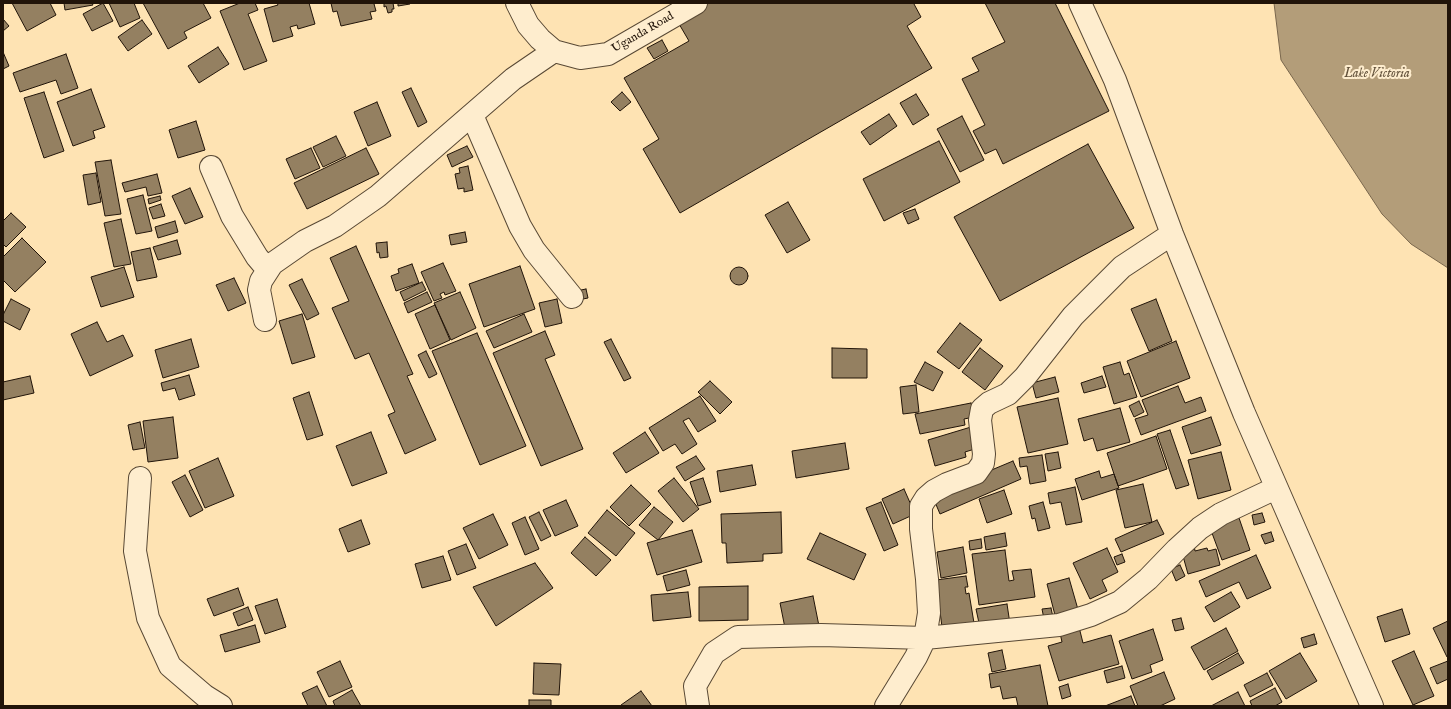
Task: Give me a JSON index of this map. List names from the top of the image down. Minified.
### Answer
{"streets":{"street":["Uganda Road"]},"water":["Lake Victoria"]}
